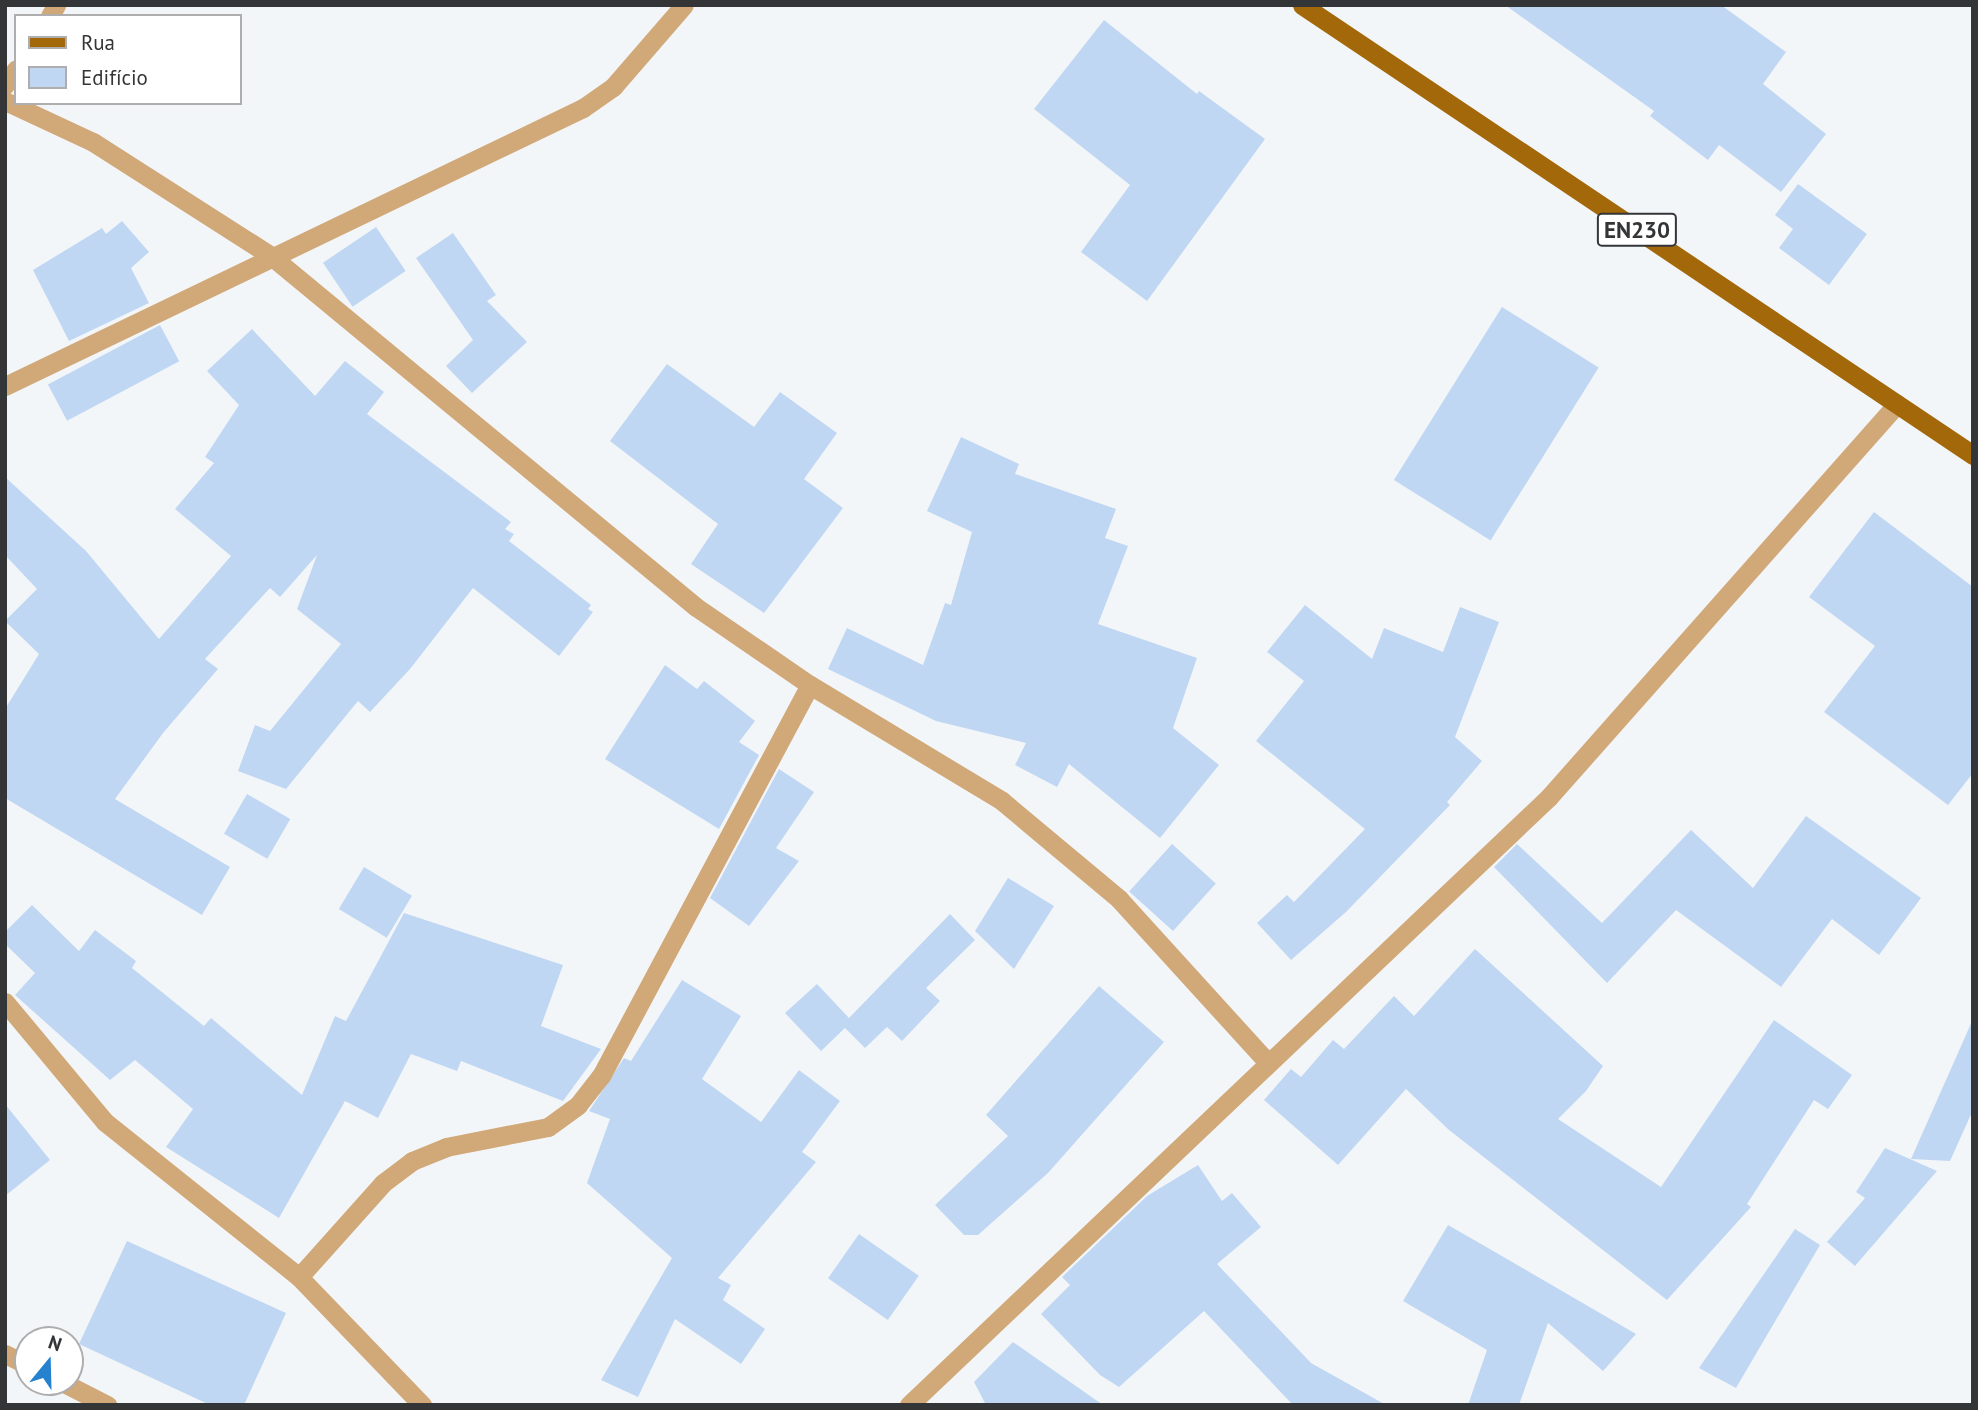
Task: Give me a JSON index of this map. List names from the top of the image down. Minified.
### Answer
{"streets":{"main road":["EN230"]},"legend":["Rua","Edifício"],"north":"top"}
